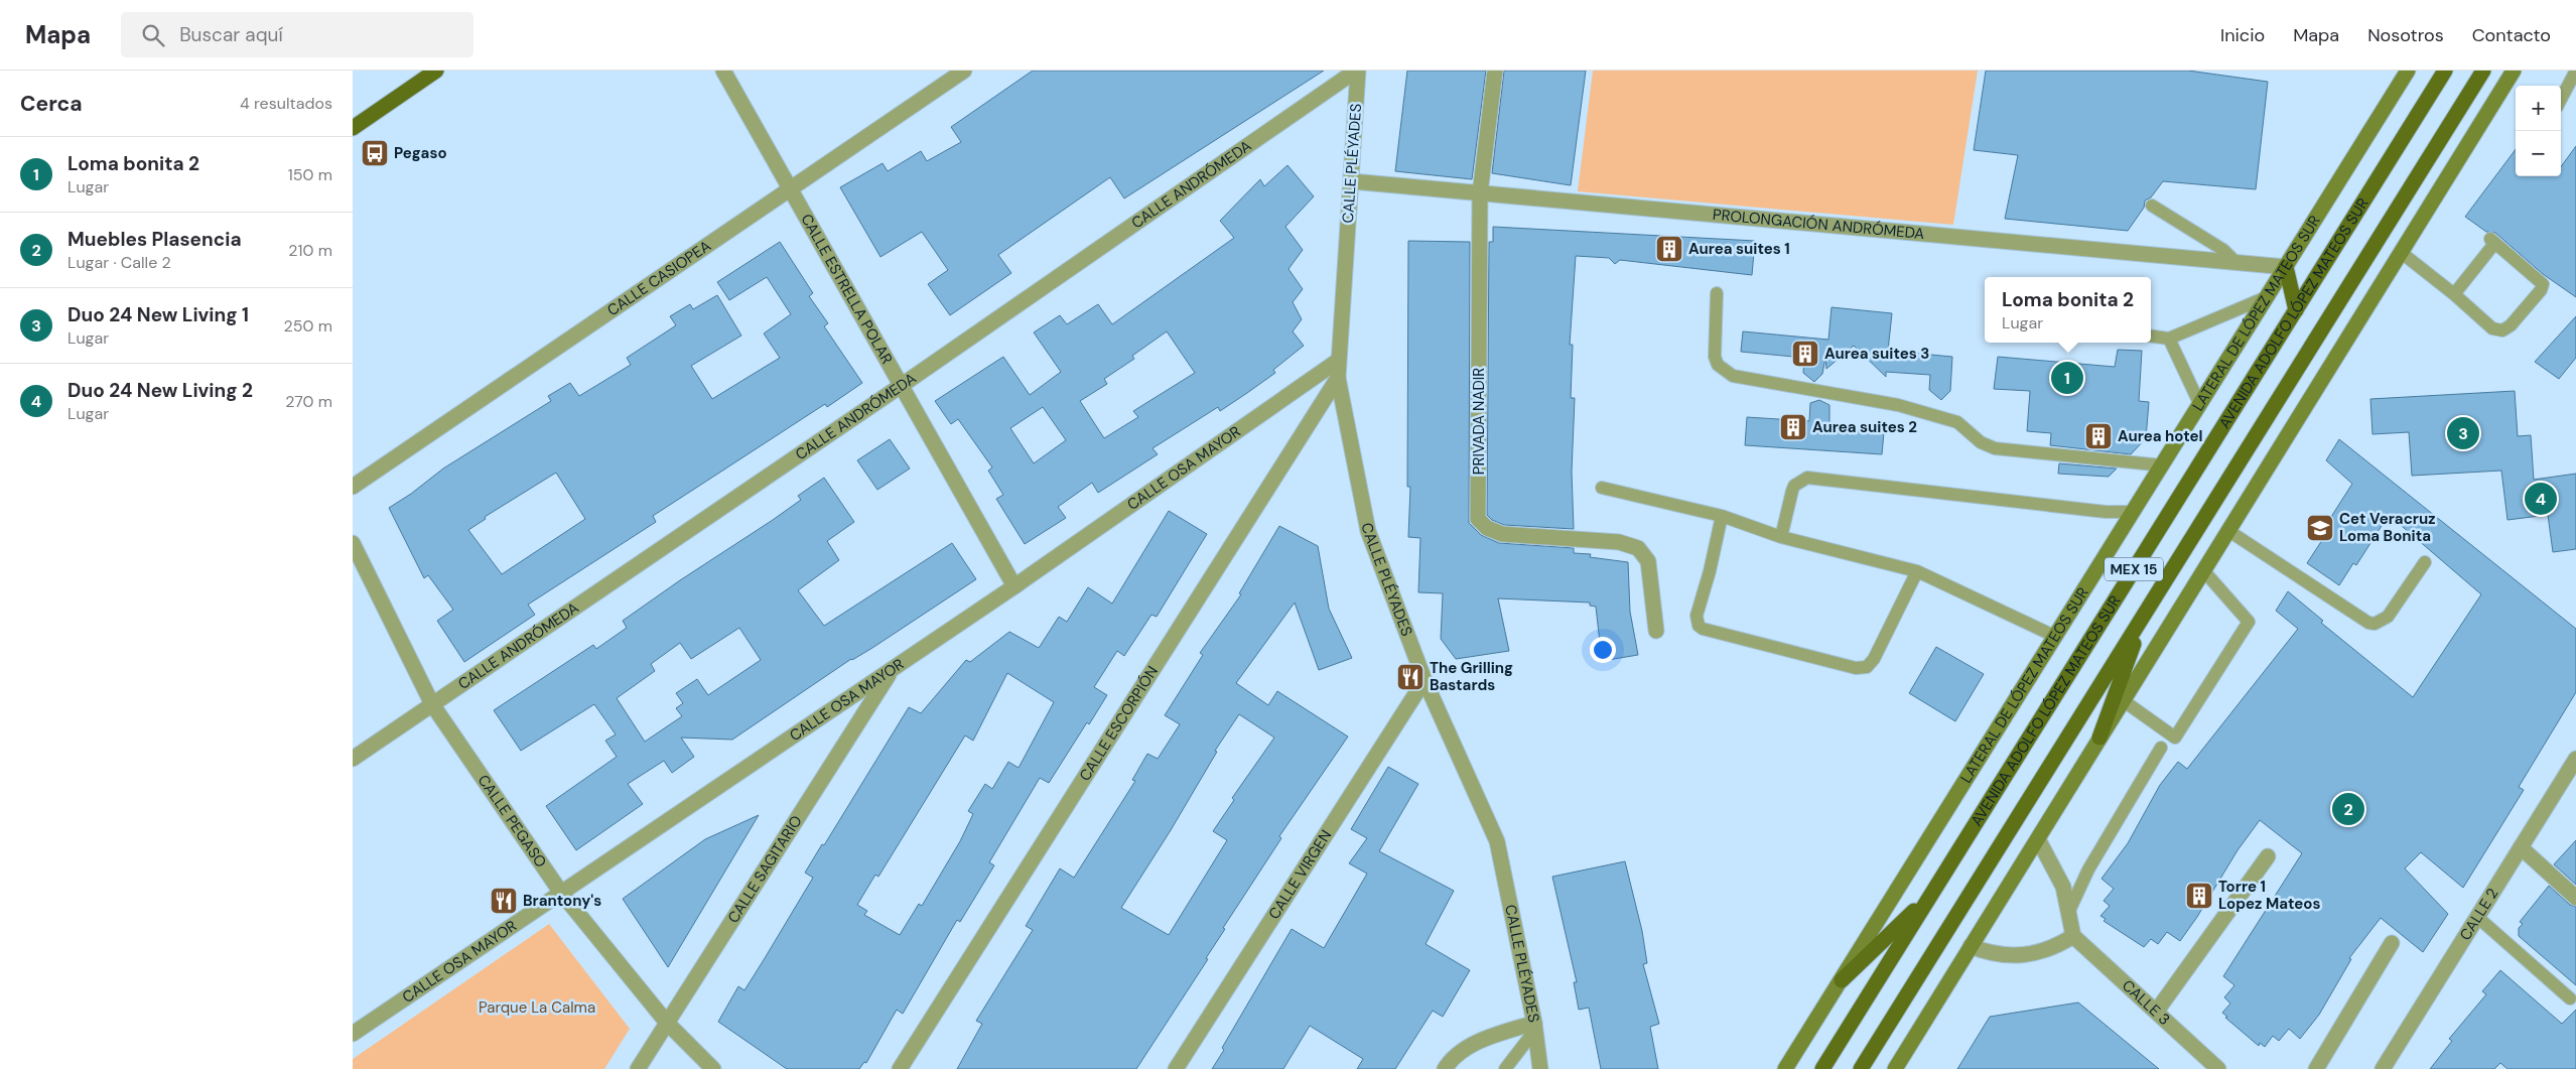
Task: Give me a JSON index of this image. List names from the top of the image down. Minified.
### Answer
{"streets":{"main road":["LATERAL DE LÓPEZ MATEOS SUR","AVENIDA ADOLFO LÓPEZ MATEOS SUR","MEX 15"],"street":["CALLE PLÉYADES","CALLE ANDRÓMEDA","PROLONGACIÓN ANDRÓMEDA","CALLE CASIOPEA","CALLE ESTRELLA POLAR","PRIVADA NADIR","CALLE OSA MAYOR","CALLE ESCORPIÓN","CALLE PEGASO","CALLE SAGITARIO","CALLE VIRGEN","CALLE 2","CALLE 3"]},"crossings":[["CALLE PLÉYADES","CALLE ANDRÓMEDA"],["CALLE PLÉYADES","PROLONGACIÓN ANDRÓMEDA"],["CALLE PLÉYADES","CALLE OSA MAYOR"],["CALLE PLÉYADES","CALLE ESCORPIÓN"],["CALLE PLÉYADES","CALLE VIRGEN"],["CALLE ANDRÓMEDA","CALLE ESTRELLA POLAR"],["CALLE ANDRÓMEDA","CALLE PEGASO"],["PROLONGACIÓN ANDRÓMEDA","LATERAL DE LÓPEZ MATEOS SUR"],["PROLONGACIÓN ANDRÓMEDA","PRIVADA NADIR"],["CALLE CASIOPEA","CALLE ESTRELLA POLAR"],["CALLE ESTRELLA POLAR","CALLE OSA MAYOR"],["CALLE OSA MAYOR","CALLE PEGASO"],["CALLE OSA MAYOR","CALLE SAGITARIO"],["CALLE PEGASO","CALLE SAGITARIO"]],"parks":["Parque La Calma"],"places":{"bus stop":["Pegaso"],"building":["Aurea suites 1","Aurea suites 3","Aurea suites 2","Aurea hotel","Torre 1 Lopez Mateos"],"school or university":["Cet Veracruz Loma Bonita"],"restaurant":["The Grilling Bastards","Brantony's"]},"page":{"header":"Mapa","search":"Buscar aquí","nav":["Inicio","Mapa","Nosotros","Contacto"],"heading":["Cerca","4 resultados"],"map_buttons":["+","−"],"list":[{"mark":"1","name":"Loma bonita 2","note":"Lugar","value":"150 m"},{"mark":"2","name":"Muebles Plasencia","note":"Lugar · Calle 2","value":"210 m"},{"mark":"3","name":"Duo 24 New Living 1","note":"Lugar","value":"250 m"},{"mark":"4","name":"Duo 24 New Living 2","note":"Lugar","value":"270 m"}],"popup":["Loma bonita 2","Lugar"],"pins":["1","3","4","2"]}}
